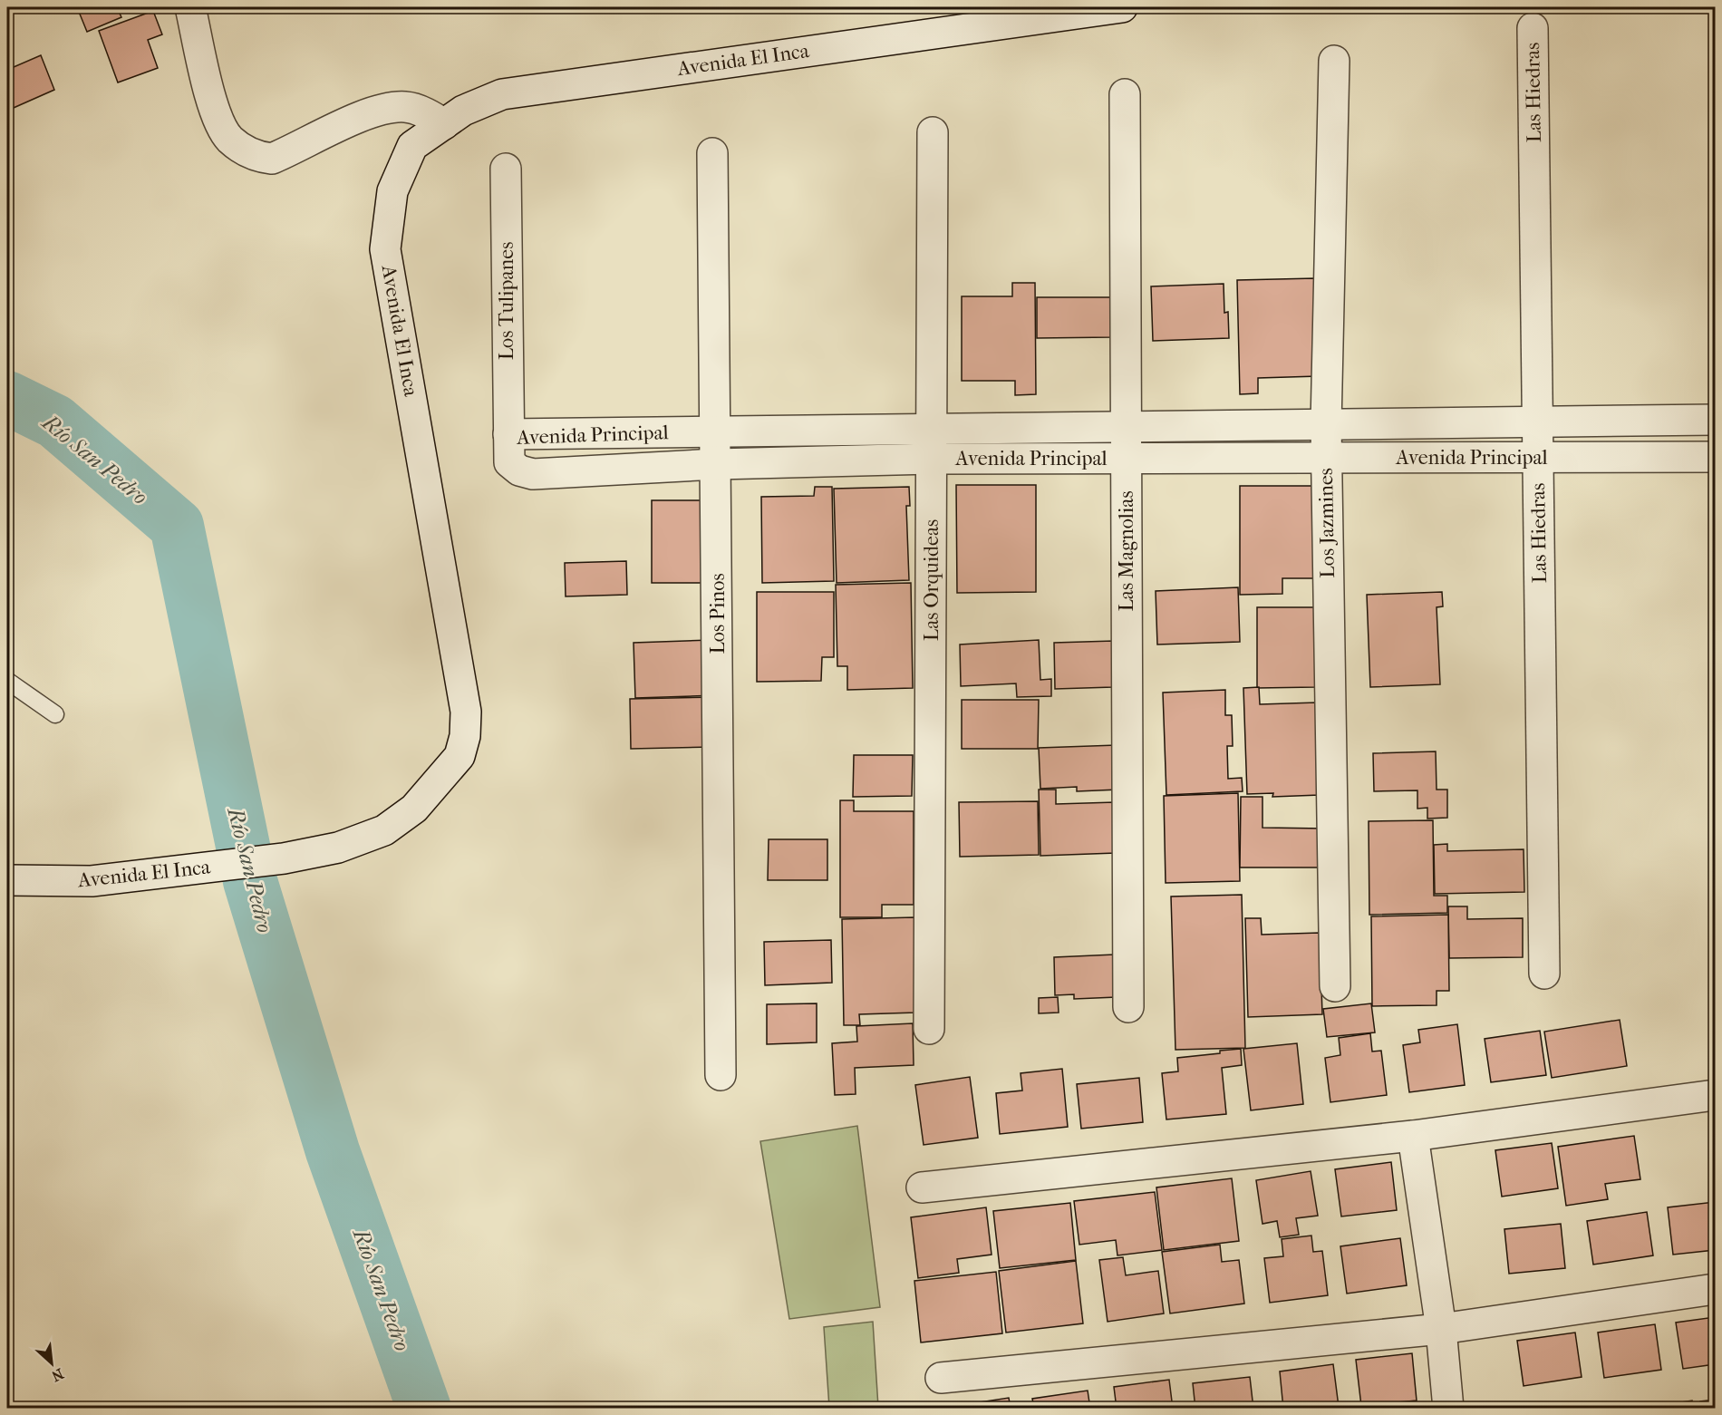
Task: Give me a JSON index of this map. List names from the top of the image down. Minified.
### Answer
{"streets":{"street":["Avenida El Inca","Las Hiedras","Los Tulipanes","Avenida Principal","Los Jazmines","Las Magnolias","Las Orquideas","Los Pinos"]},"crossings":[["Las Hiedras","Avenida Principal"],["Los Tulipanes","Avenida Principal"],["Avenida Principal","Los Jazmines"],["Avenida Principal","Las Magnolias"],["Avenida Principal","Las Orquideas"],["Avenida Principal","Los Pinos"]],"water":["Río San Pedro"],"north":"bottom right"}
